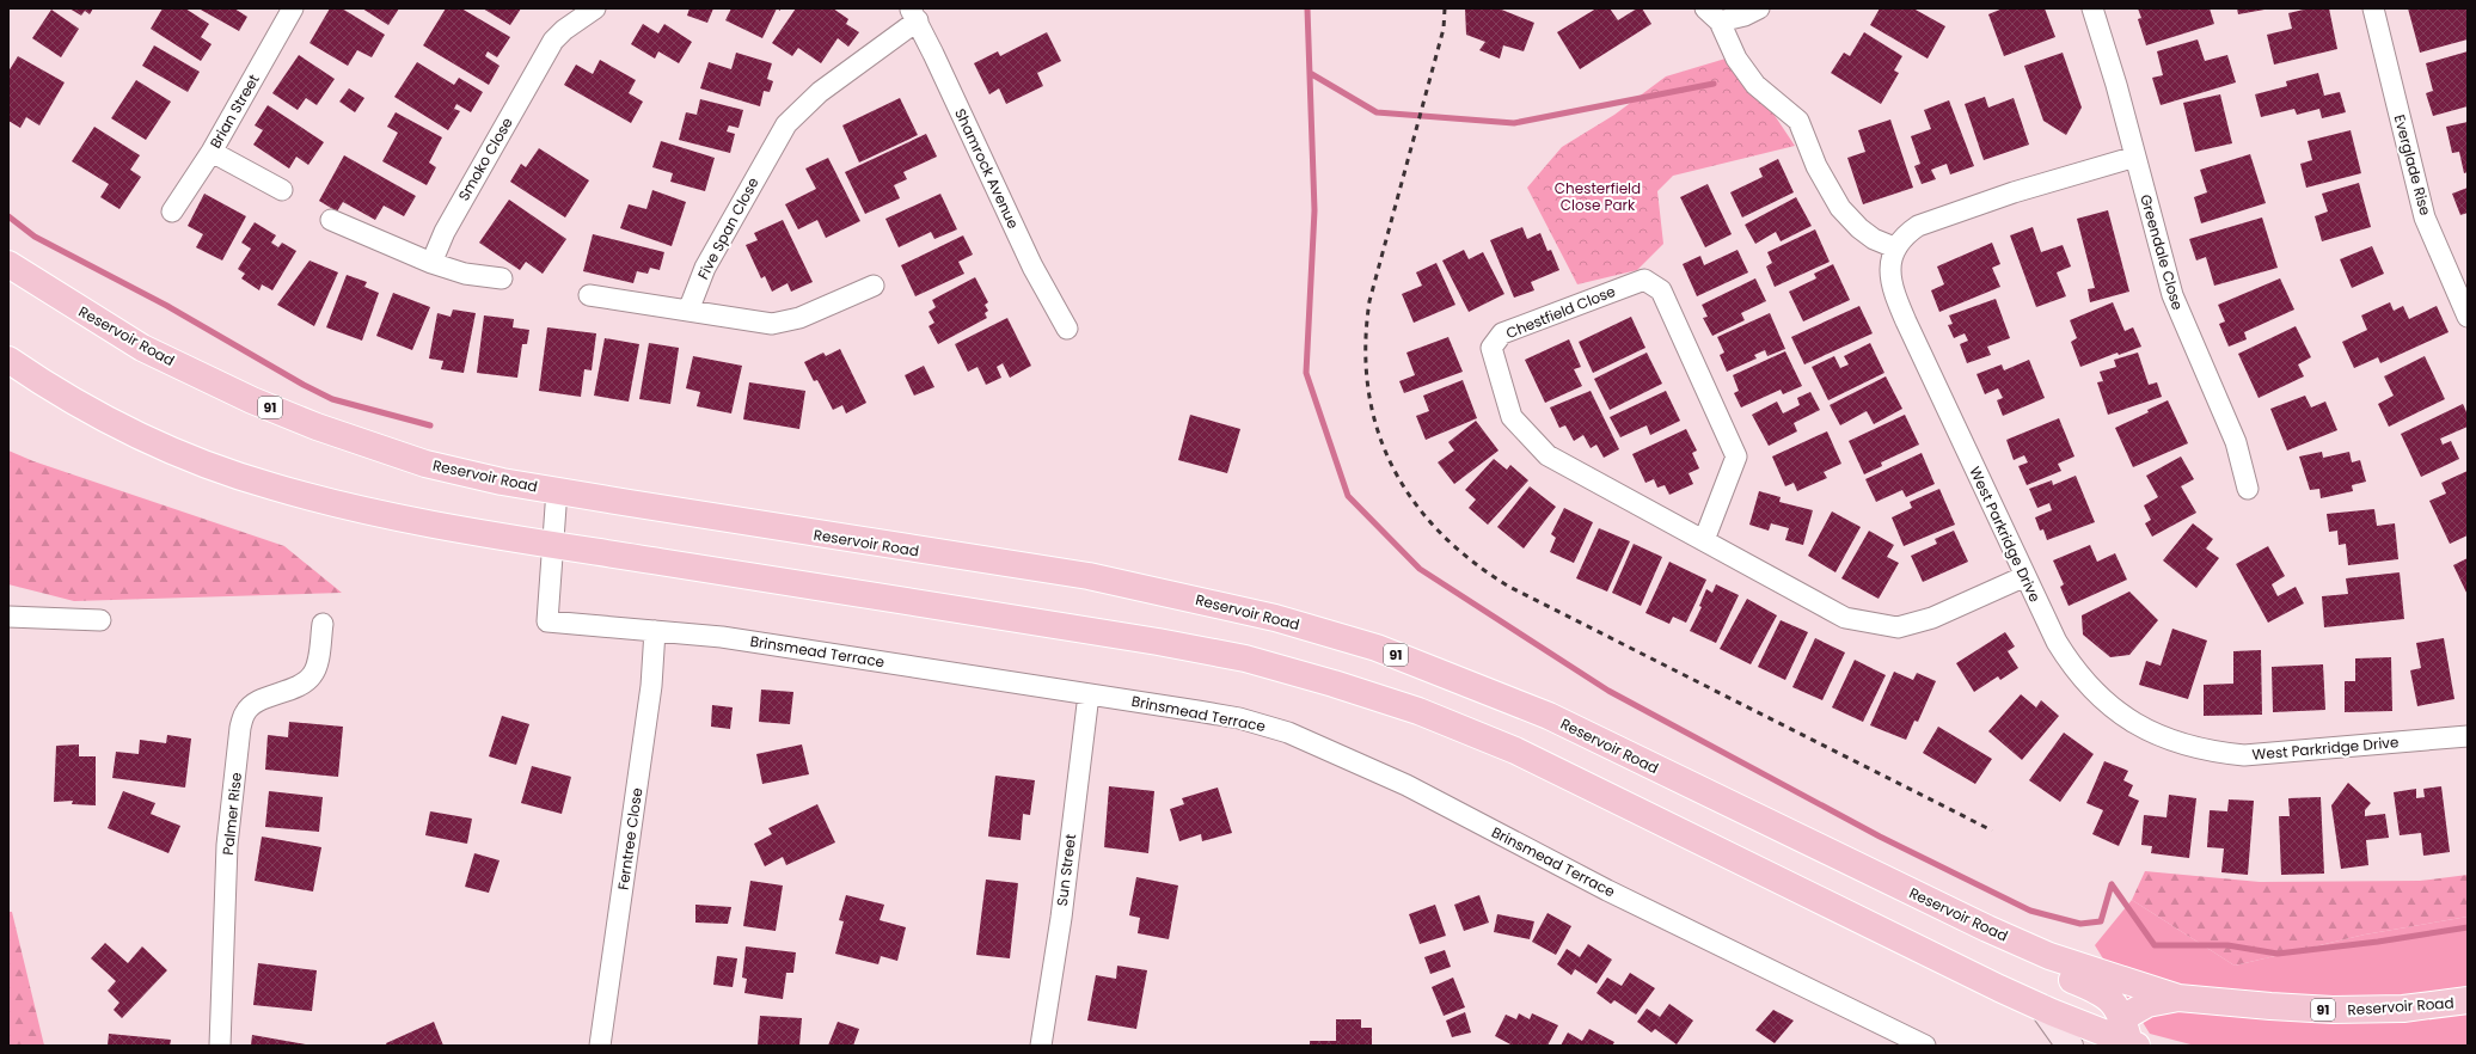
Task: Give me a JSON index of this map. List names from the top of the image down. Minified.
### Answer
{"streets":{"main road":["Reservoir Road","91"],"street":["Brian Street","Smoko Close","Everglade Rise","Shamrock Avenue","Five Span Close","Greendale Close","Chestfield Close","West Parkridge Drive","Brinsmead Terrace","Palmer Rise","Ferntree Close","Sun Street"]},"crossings":[["Shamrock Avenue","Five Span Close"],["Chestfield Close","West Parkridge Drive"],["Brinsmead Terrace","Ferntree Close"],["Brinsmead Terrace","Sun Street"]],"parks":["Chesterfield Close Park"]}
